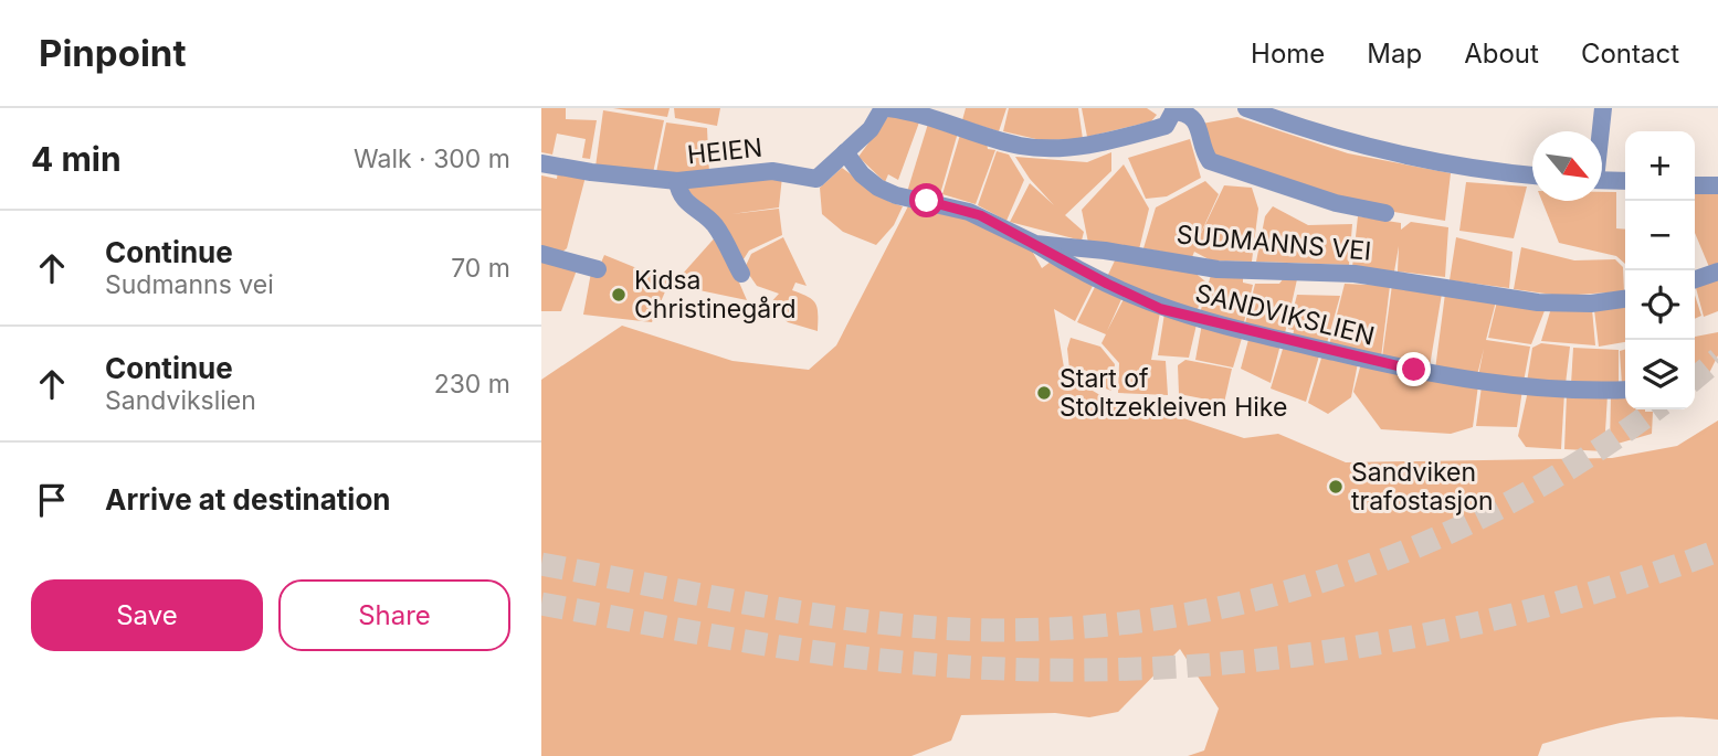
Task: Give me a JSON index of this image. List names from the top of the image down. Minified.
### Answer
{"streets":{"street":["HEIEN","SUDMANNS VEI","SANDVIKSLIEN"]},"crossings":[["HEIEN","SUDMANNS VEI"],["SUDMANNS VEI","SANDVIKSLIEN"]],"places":["Kidsa Christinegård","Start of Stoltzekleiven Hike","Sandviken trafostasjon"],"north":"bottom right","page":{"header":"Pinpoint","nav":["Home","Map","About","Contact"],"heading":["4 min","Walk · 300 m"],"map_buttons":["+","−"],"list":[["Continue","Sudmanns vei","70 m"],["Continue","Sandvikslien","230 m"],"Arrive at destination"],"buttons":["Save","Share"]}}
